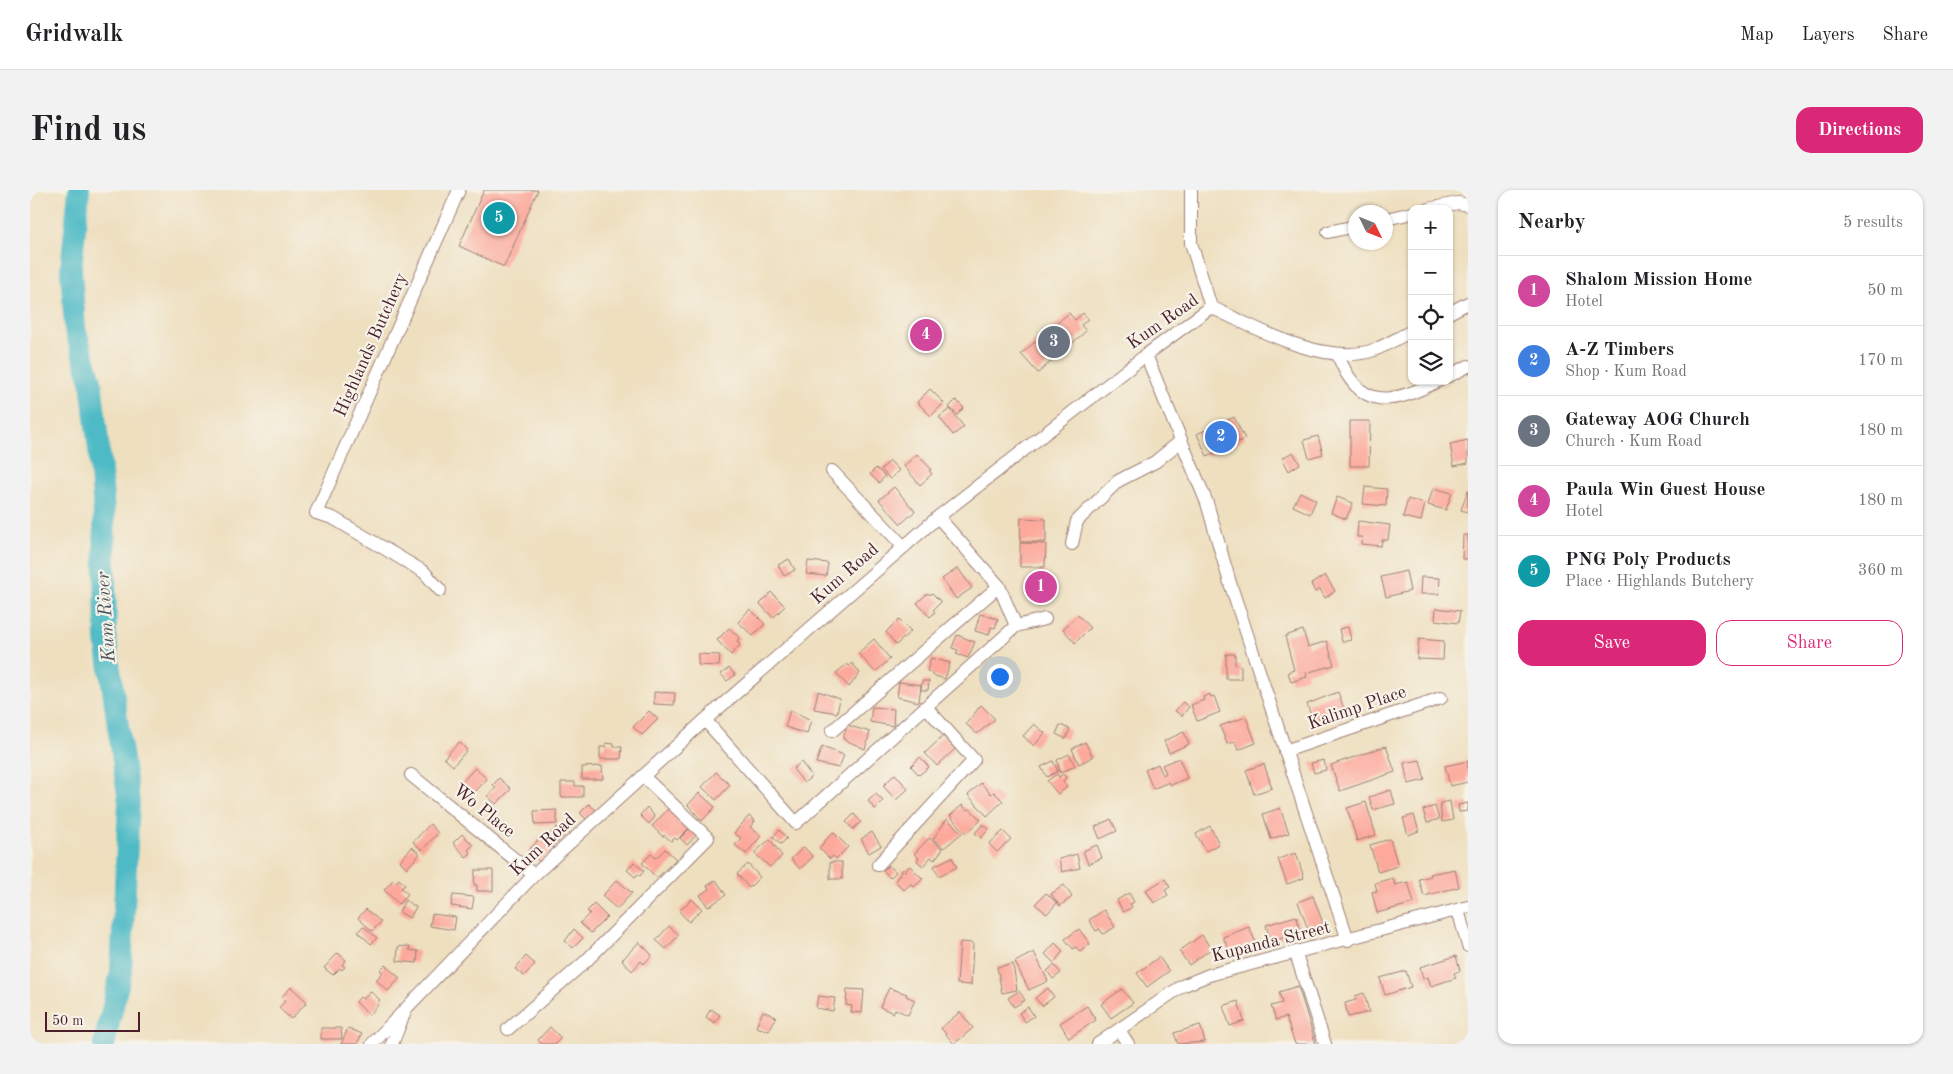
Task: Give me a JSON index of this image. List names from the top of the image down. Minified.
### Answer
{"streets":{"street":["Kum Road","Highlands Butchery","Kalimp Place","Wo Place","Kupanda Street"]},"crossings":[["Kum Road","Wo Place"]],"water":["Kum River"],"scale_bar":"50 m","north":"bottom right","page":{"header":"Gridwalk","nav":["Map","Layers","Share"],"buttons":["Directions",["Save","Share"]],"title":"Find us","heading":["Nearby","5 results"],"pins":["5","4","3","2","1"],"map_buttons":["+","−"],"list":[{"mark":"1","name":"Shalom Mission Home","note":"Hotel","value":"50 m"},{"mark":"2","name":"A-Z Timbers","note":"Shop · Kum Road","value":"170 m"},{"mark":"3","name":"Gateway AOG Church","note":"Church · Kum Road","value":"180 m"},{"mark":"4","name":"Paula Win Guest House","note":"Hotel","value":"180 m"},{"mark":"5","name":"PNG Poly Products","note":"Place · Highlands Butchery","value":"360 m"}],"scale":"50 m"}}
